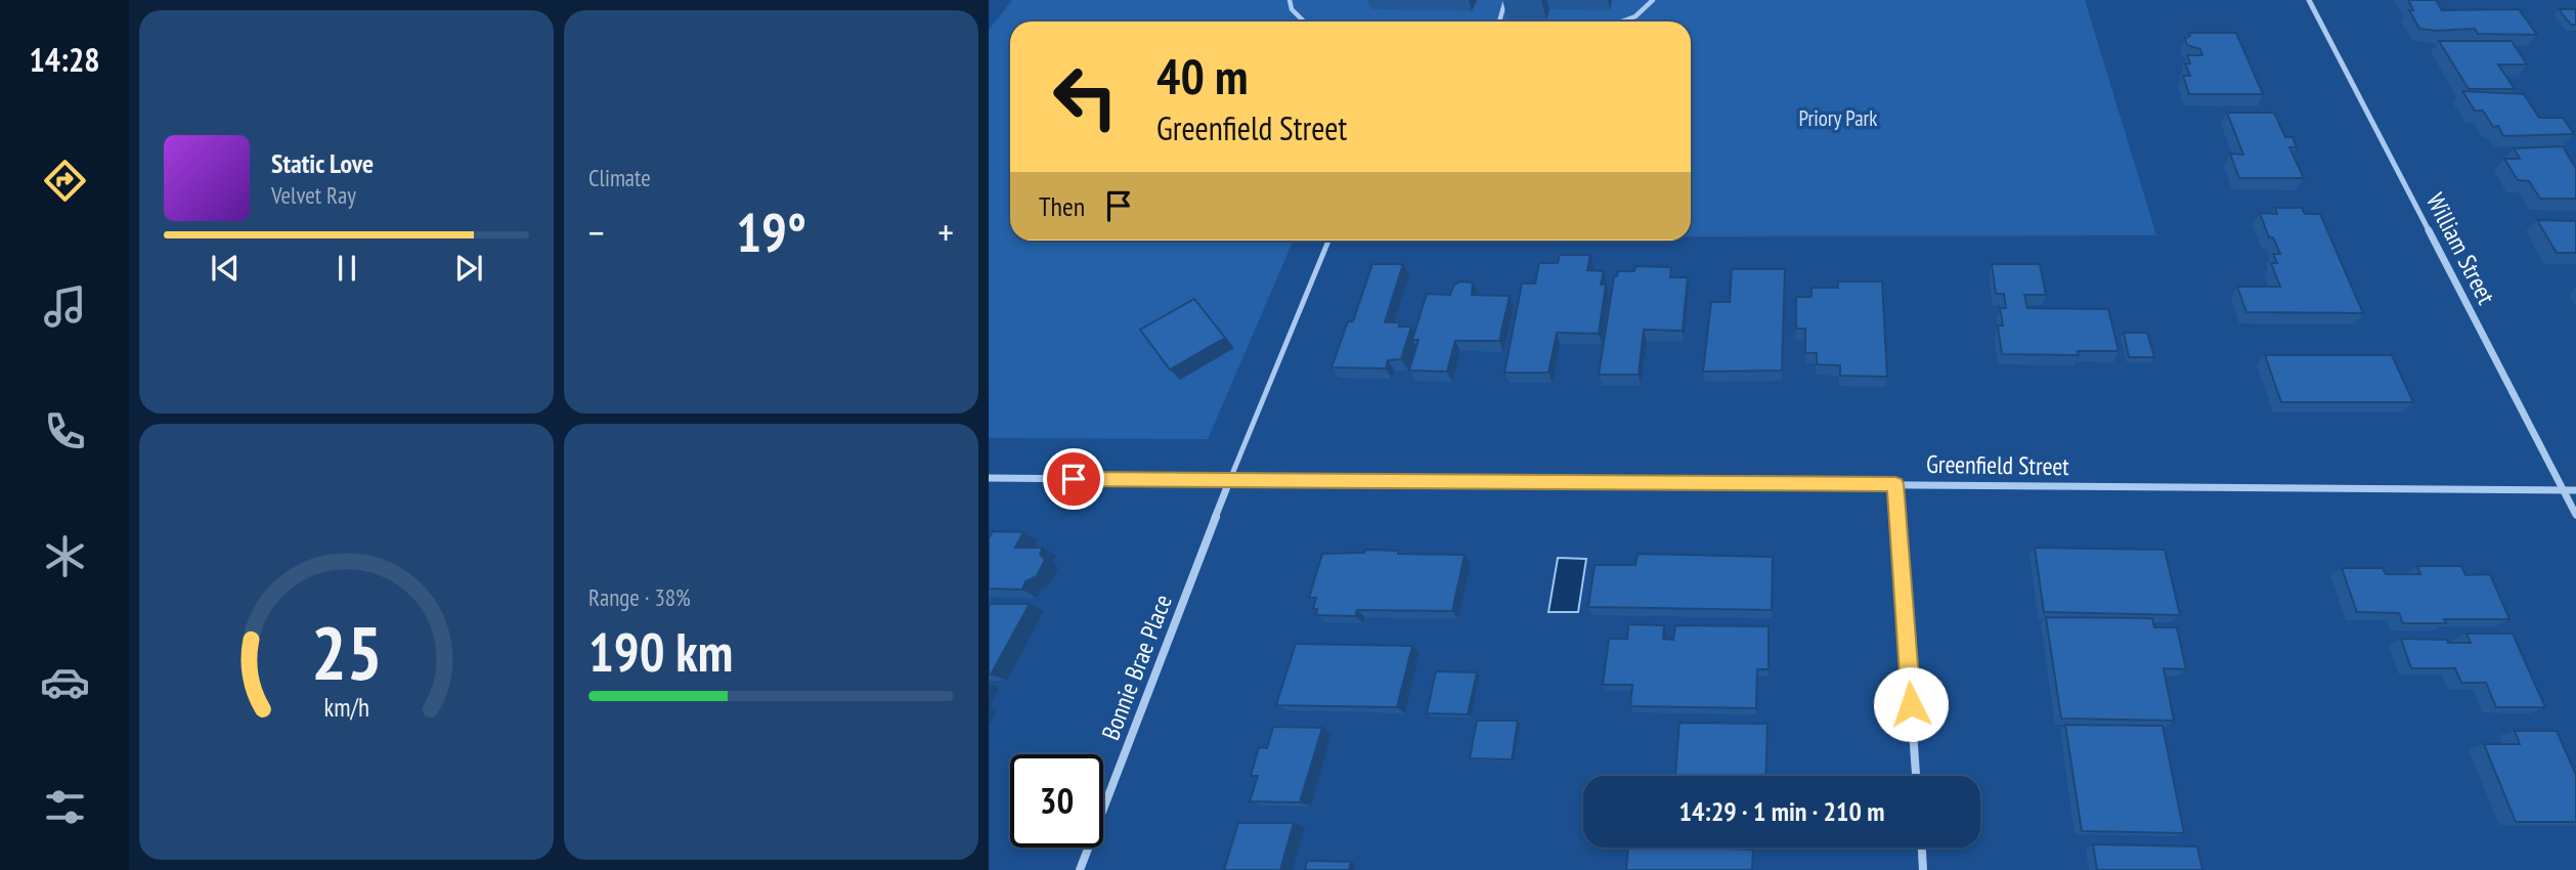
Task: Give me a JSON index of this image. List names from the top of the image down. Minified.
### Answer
{"streets":{"street":["William Street","Greenfield Street","Bonnie Brae Place"]},"crossings":[["William Street","Greenfield Street"],["Greenfield Street","Bonnie Brae Place"]],"parks":["Priory Park"],"page":{"tabs":"14:28","tile":["Climate",["Range · 38%","190 km"]],"turn":["40 m","Greenfield Street"],"song":["Static Love","Velvet Ray"],"then":"Then","heat":["−","19°","+"],"limit":"30","trip":"14:29 · 1 min · 210 m","gauge":["25","km/h"]}}
